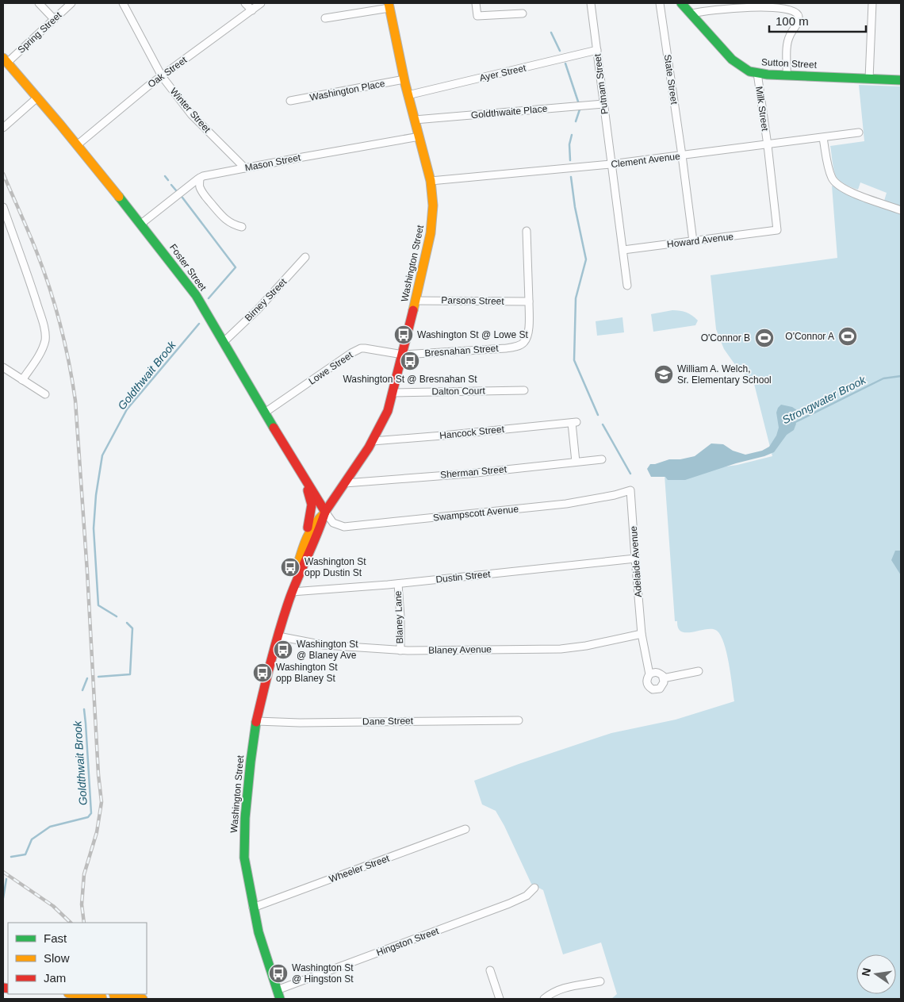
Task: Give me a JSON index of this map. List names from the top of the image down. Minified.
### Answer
{"streets":{"main road":["Sutton Street","Washington Street","Foster Street"],"street":["Spring Street","Oak Street","Ayer Street","State Street","Putnam Street","Washington Place","Milk Street","Winter Street","Goldthwaite Place","Clement Avenue","Mason Street","Howard Avenue","Birney Street","Parsons Street","Bresnahan Street","Lowe Street","Dalton Court","Hancock Street","Sherman Street","Swampscott Avenue","Adelaide Avenue","Dustin Street","Blaney Lane","Blaney Avenue","Dane Street","Wheeler Street","Hingston Street"]},"crossings":[["Spring Street","Foster Street"],["Sutton Street","Milk Street"],["Oak Street","Winter Street"],["Oak Street","Foster Street"],["Ayer Street","Putnam Street"],["Ayer Street","Washington Street"],["State Street","Clement Avenue"],["State Street","Howard Avenue"],["Putnam Street","Goldthwaite Place"],["Putnam Street","Clement Avenue"],["Putnam Street","Howard Avenue"],["Washington Place","Washington Street"],["Milk Street","Clement Avenue"],["Milk Street","Howard Avenue"],["Winter Street","Mason Street"],["Goldthwaite Place","Washington Street"],["Clement Avenue","Washington Street"],["Mason Street","Washington Street"],["Mason Street","Foster Street"],["Washington Street","Foster Street"],["Washington Street","Parsons Street"],["Washington Street","Bresnahan Street"],["Washington Street","Lowe Street"],["Washington Street","Dalton Court"],["Washington Street","Hancock Street"],["Washington Street","Sherman Street"],["Washington Street","Swampscott Avenue"],["Washington Street","Dustin Street"],["Washington Street","Blaney Avenue"],["Washington Street","Dane Street"],["Washington Street","Wheeler Street"],["Washington Street","Hingston Street"],["Foster Street","Birney Street"],["Foster Street","Lowe Street"],["Foster Street","Swampscott Avenue"],["Parsons Street","Bresnahan Street"],["Bresnahan Street","Lowe Street"],["Hancock Street","Sherman Street"],["Swampscott Avenue","Adelaide Avenue"],["Adelaide Avenue","Dustin Street"],["Adelaide Avenue","Blaney Avenue"],["Dustin Street","Blaney Lane"],["Blaney Lane","Blaney Avenue"]],"water":["Goldthwait Brook","Strongwater Brook"],"places":{"bus stop":["Washington St @ Lowe St","Washington St @ Bresnahan St","Washington St opp Dustin St","Washington St @ Blaney Ave","Washington St opp Blaney St","Washington St @ Hingston St"],"sports":["O'Connor A","O'Connor B"],"school or university":["William A. Welch, Sr. Elementary School"]},"legend":["Fast","Slow","Jam"],"scale_bar":"100 m","north":"left"}
